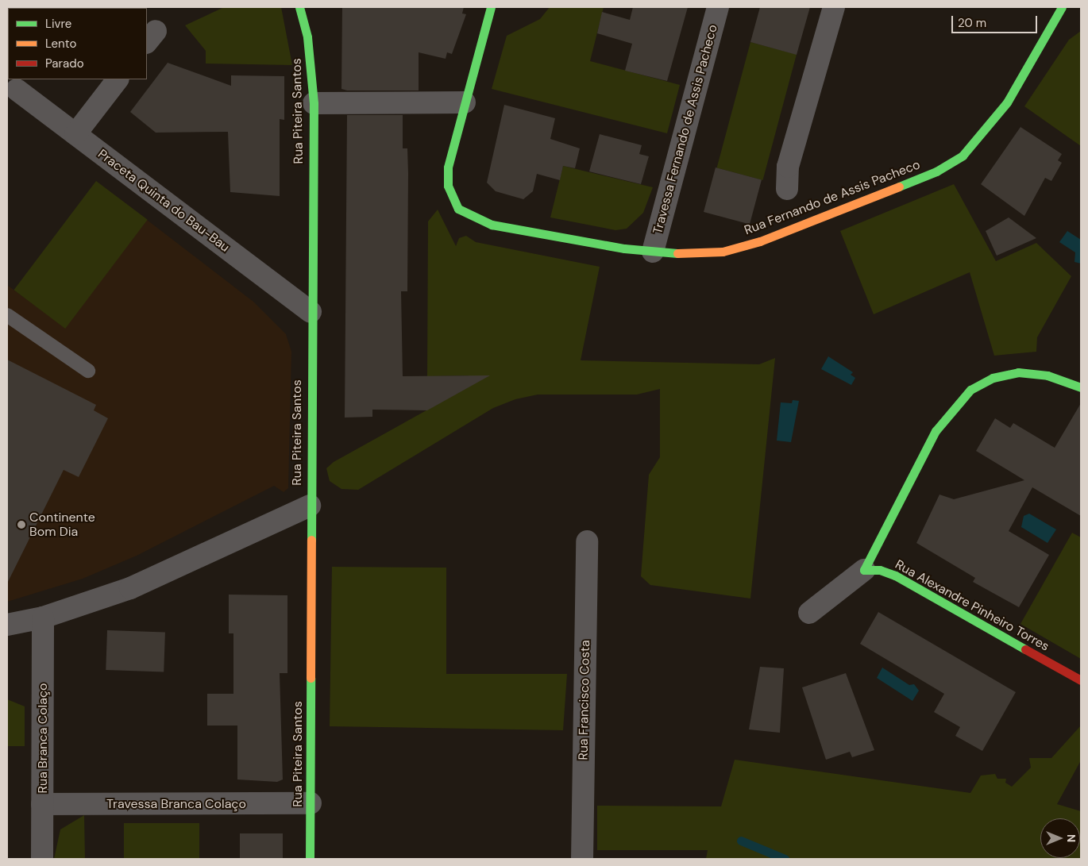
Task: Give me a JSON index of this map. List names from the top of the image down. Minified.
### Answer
{"streets":{"street":["Rua Piteira Santos","Travessa Fernando de Assis Pacheco","Rua Fernando de Assis Pacheco","Praceta Quinta do Bau-Bau","Rua Alexandre Pinheiro Torres","Rua Francisco Costa","Rua Branca Colaço","Travessa Branca Colaço"]},"crossings":[["Rua Piteira Santos","Praceta Quinta do Bau-Bau"],["Rua Piteira Santos","Travessa Branca Colaço"],["Travessa Fernando de Assis Pacheco","Rua Fernando de Assis Pacheco"],["Rua Branca Colaço","Travessa Branca Colaço"]],"places":["Continente Bom Dia"],"legend":["Livre","Lento","Parado"],"scale_bar":"20 m","north":"right"}
